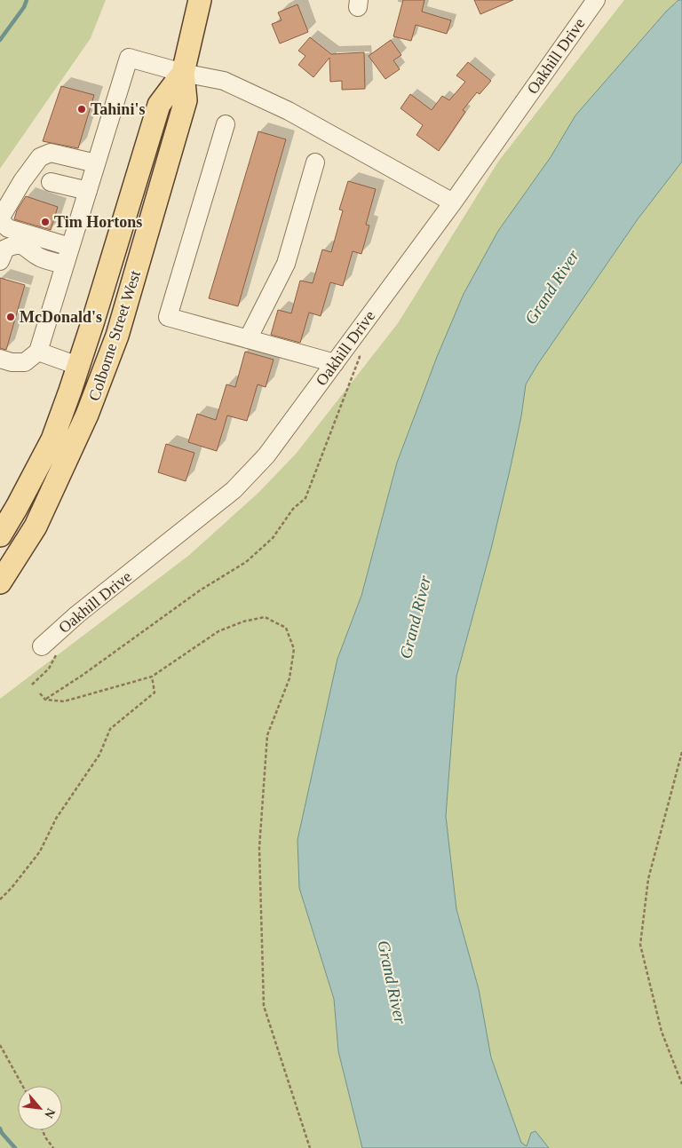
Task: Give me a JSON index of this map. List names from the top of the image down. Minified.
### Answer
{"streets":{"main road":["Colborne Street West"],"street":["Oakhill Drive"]},"water":["Grand River"],"places":["Tahini's","Tim Hortons","McDonald's"],"north":"bottom right"}
